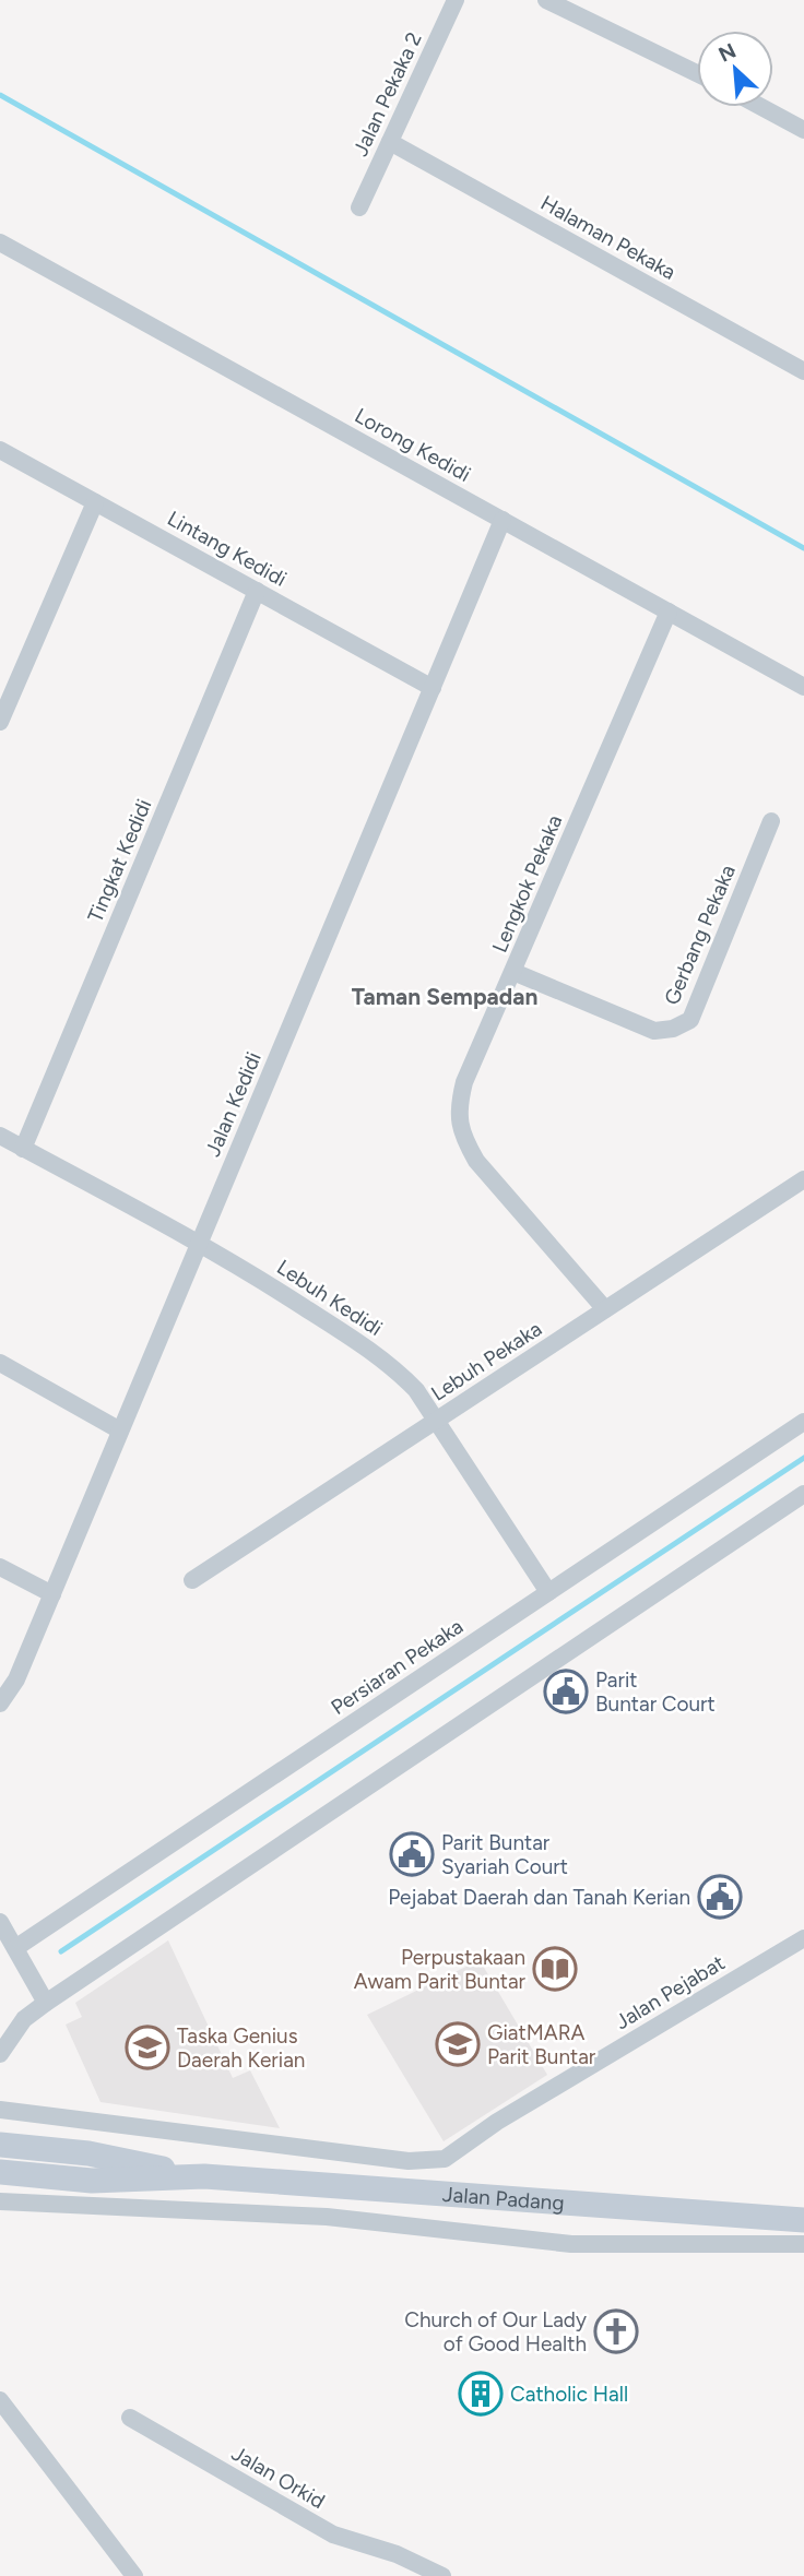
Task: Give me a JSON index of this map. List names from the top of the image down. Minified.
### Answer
{"streets":{"street":["Jalan Pekaka 2","Halaman Pekaka","Lorong Kedidi","Lintang Kedidi","Tingkat Kedidi","Lengkok Pekaka","Gerbang Pekaka","Jalan Kedidi","Lebuh Kedidi","Lebuh Pekaka","Persiaran Pekaka","Jalan Pejabat","Jalan Padang","Jalan Orkid"]},"crossings":[["Jalan Pekaka 2","Halaman Pekaka"],["Lorong Kedidi","Lengkok Pekaka"],["Lorong Kedidi","Jalan Kedidi"],["Lintang Kedidi","Tingkat Kedidi"],["Lintang Kedidi","Jalan Kedidi"],["Tingkat Kedidi","Lebuh Kedidi"],["Lengkok Pekaka","Gerbang Pekaka"],["Lengkok Pekaka","Lebuh Pekaka"],["Jalan Kedidi","Lebuh Kedidi"],["Lebuh Kedidi","Lebuh Pekaka"],["Lebuh Kedidi","Persiaran Pekaka"]],"districts":["Taman Sempadan"],"places":{"public building":["Parit Buntar Court","Parit Buntar Syariah Court","Pejabat Daerah dan Tanah Kerian"],"library":["Perpustakaan Awam Parit Buntar"],"school or university":["GiatMARA Parit Buntar","Taska Genius Daerah Kerian"],"church":["Church of Our Lady of Good Health"],"building":["Catholic Hall"]},"north":"top left"}
